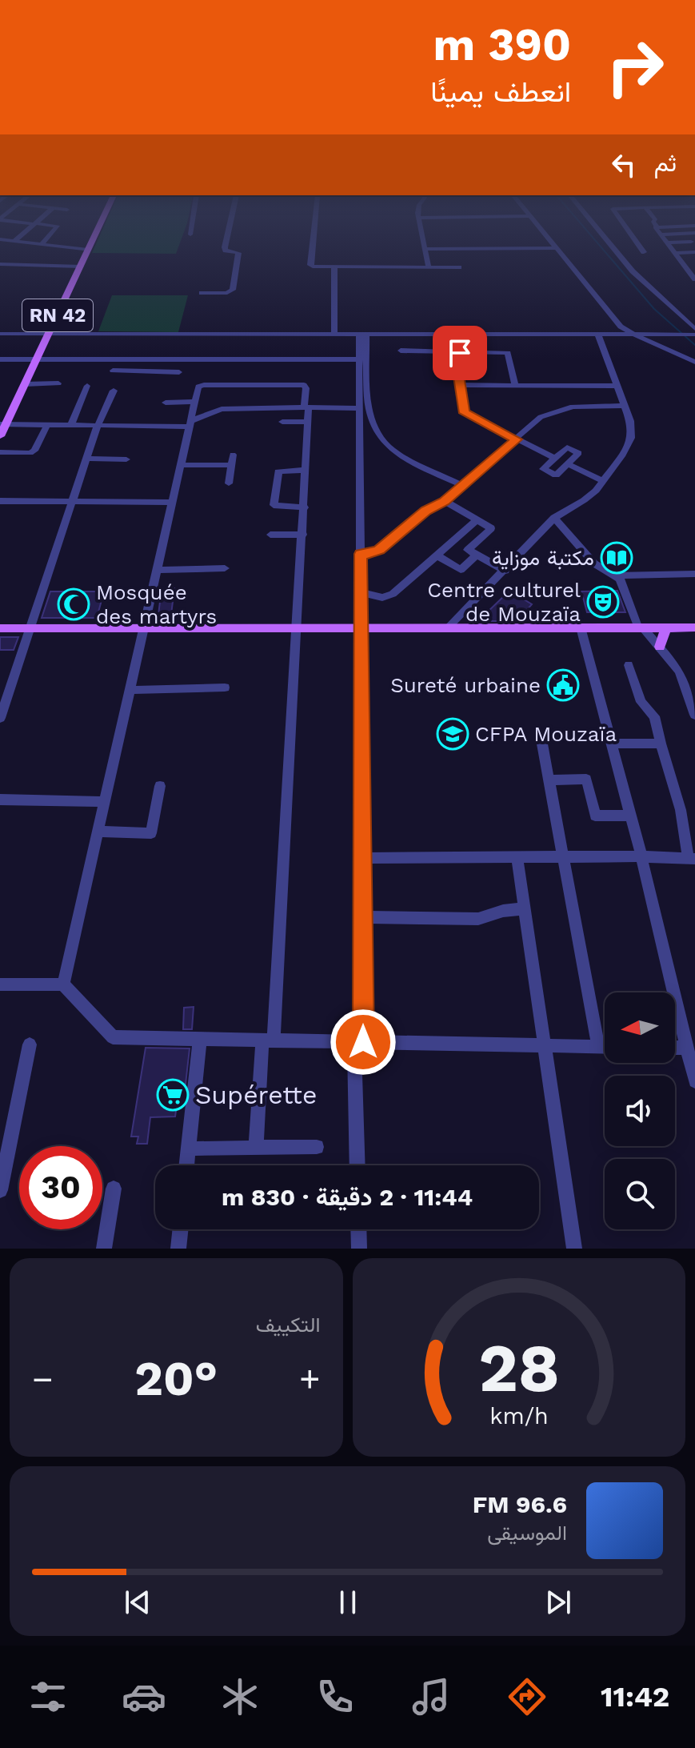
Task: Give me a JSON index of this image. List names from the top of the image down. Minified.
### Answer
{"streets":{"main road":["RN 42"]},"places":{"library":["مكتبة موزاية"],"theatre":["Centre culturel de Mouzaïa"],"mosque":["Mosquée des martyrs"],"public building":["Sureté urbaine"],"school or university":["CFPA Mouzaïa"],"supermarket":["Supérette"]},"north":"left","page":{"turn":["390 m","انعطف يمينًا"],"then":"ثم","limit":"30","trip":"11:44 · 2 دقيقة · 830 m","tile":"التكييف","heat":["−","20°","+"],"song":["96.6 FM","الموسيقى"],"tabs":"11:42","gauge":["28","km/h"]}}
